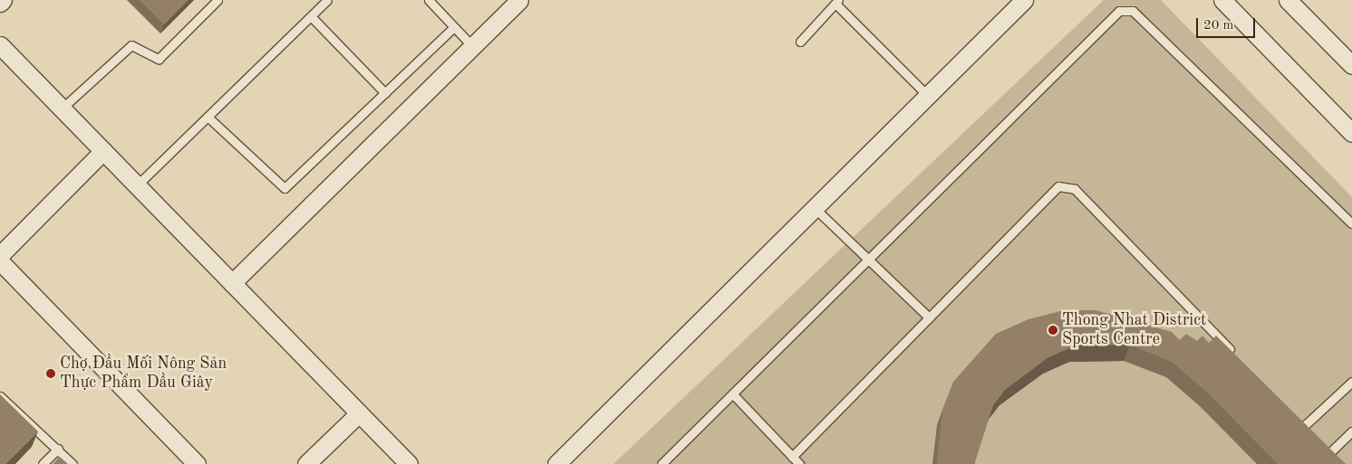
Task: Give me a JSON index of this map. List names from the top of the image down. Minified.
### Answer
{"places":["Thong Nhat District Sports Centre","Chợ Đầu Mối Nông Sản Thực Phẩm Dầu Giây"],"scale_bar":"20 m"}
